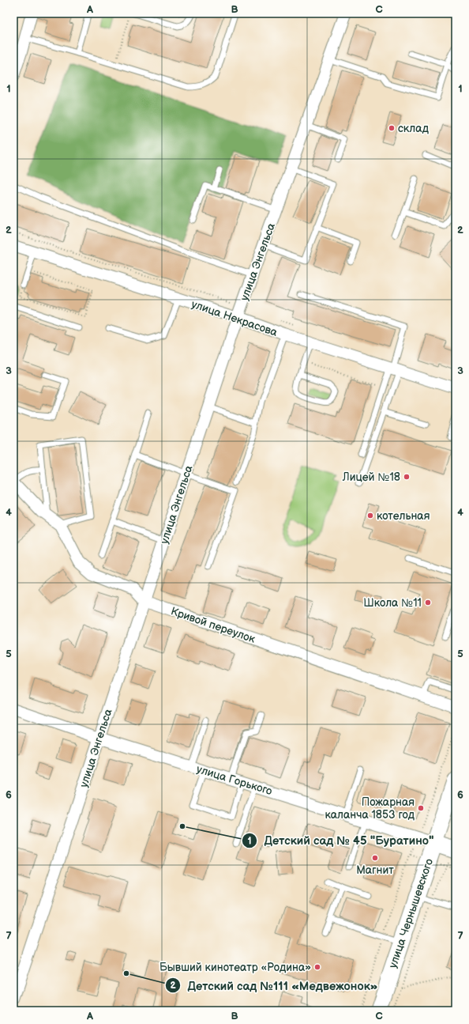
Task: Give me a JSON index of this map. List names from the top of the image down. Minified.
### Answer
{"streets":{"main road":["улица Горького","улица Чернышевского"],"street":["улица Энгельса","улица Некрасова","Кривой переулок"]},"crossings":[["улица Энгельса","улица Некрасова"],["улица Энгельса","Кривой переулок"],["улица Энгельса","улица Горького"],["улица Горького","улица Чернышевского"]],"places":["склад","Лицей №18","котельная","Школа №11","Пожарная каланча 1853 год","Детский сад № 45 \"Буратино\"","Магнит","Бывший кинотеатр «Родина»","Детский сад №111 «Медвежонок»"],"grid":{"columns":["A","B","C"],"rows":["1","2","3","4","5","6","7"]}}
